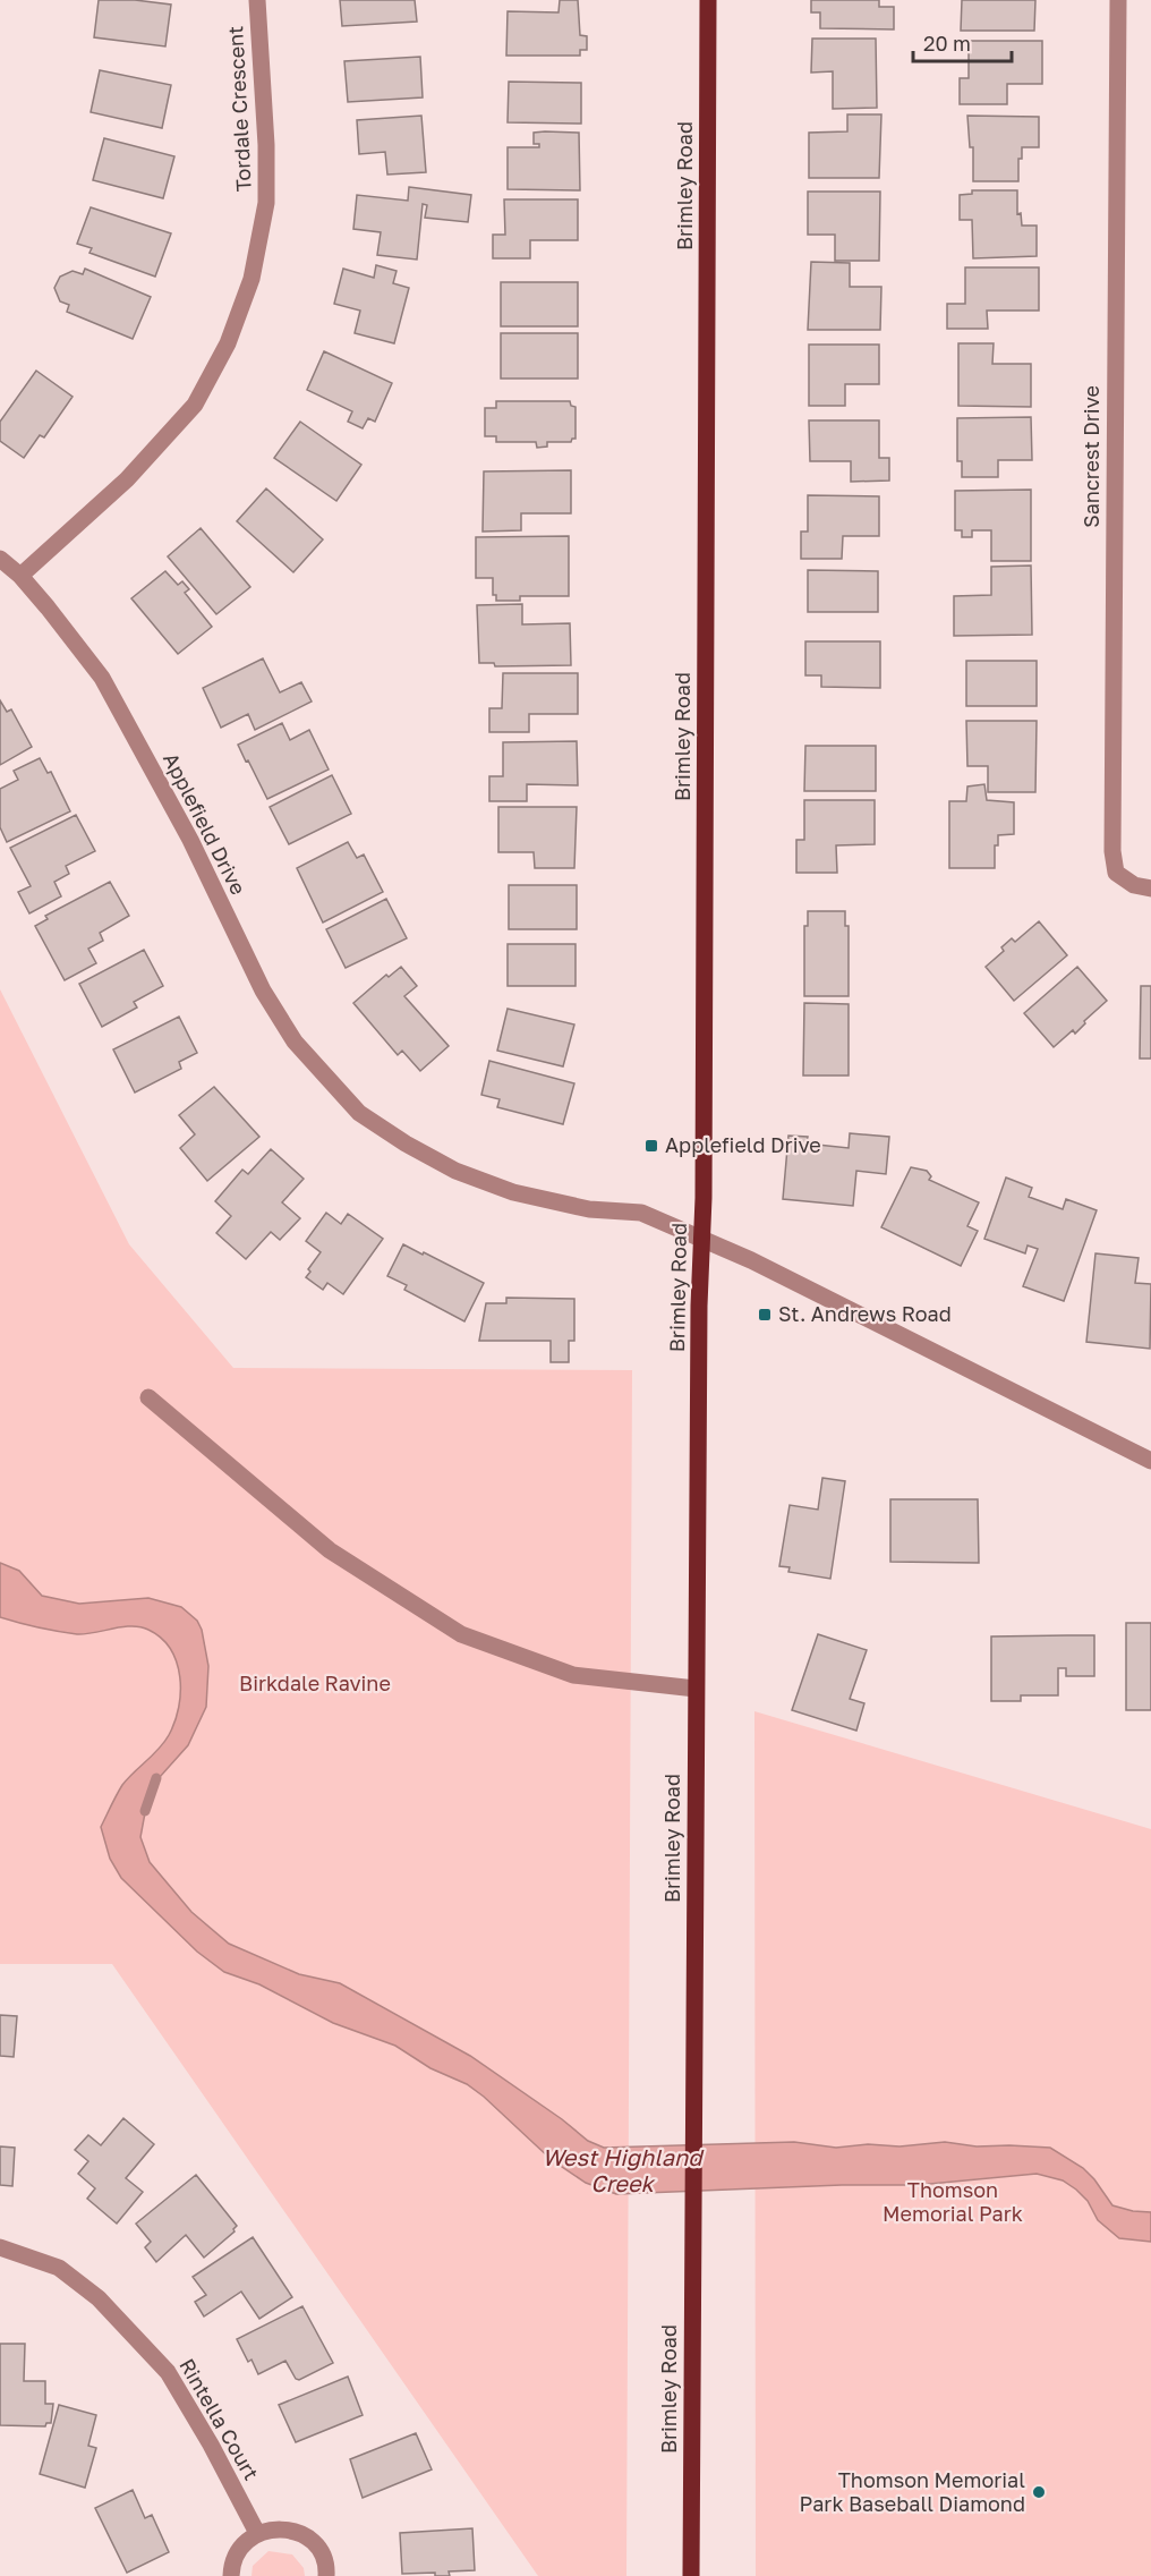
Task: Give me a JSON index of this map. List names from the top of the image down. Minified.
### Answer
{"streets":{"main road":["Brimley Road"],"street":["Tordale Crescent","Sancrest Drive","Applefield Drive","Rintella Court"]},"crossings":[["Tordale Crescent","Applefield Drive"],["Brimley Road","Applefield Drive"]],"water":["West Highland Creek"],"parks":["Birkdale Ravine","Thomson Memorial Park"],"places":{"transit":["Applefield Drive","St. Andrews Road"],"other":["Thomson Memorial Park Baseball Diamond"]},"scale_bar":"20 m"}
